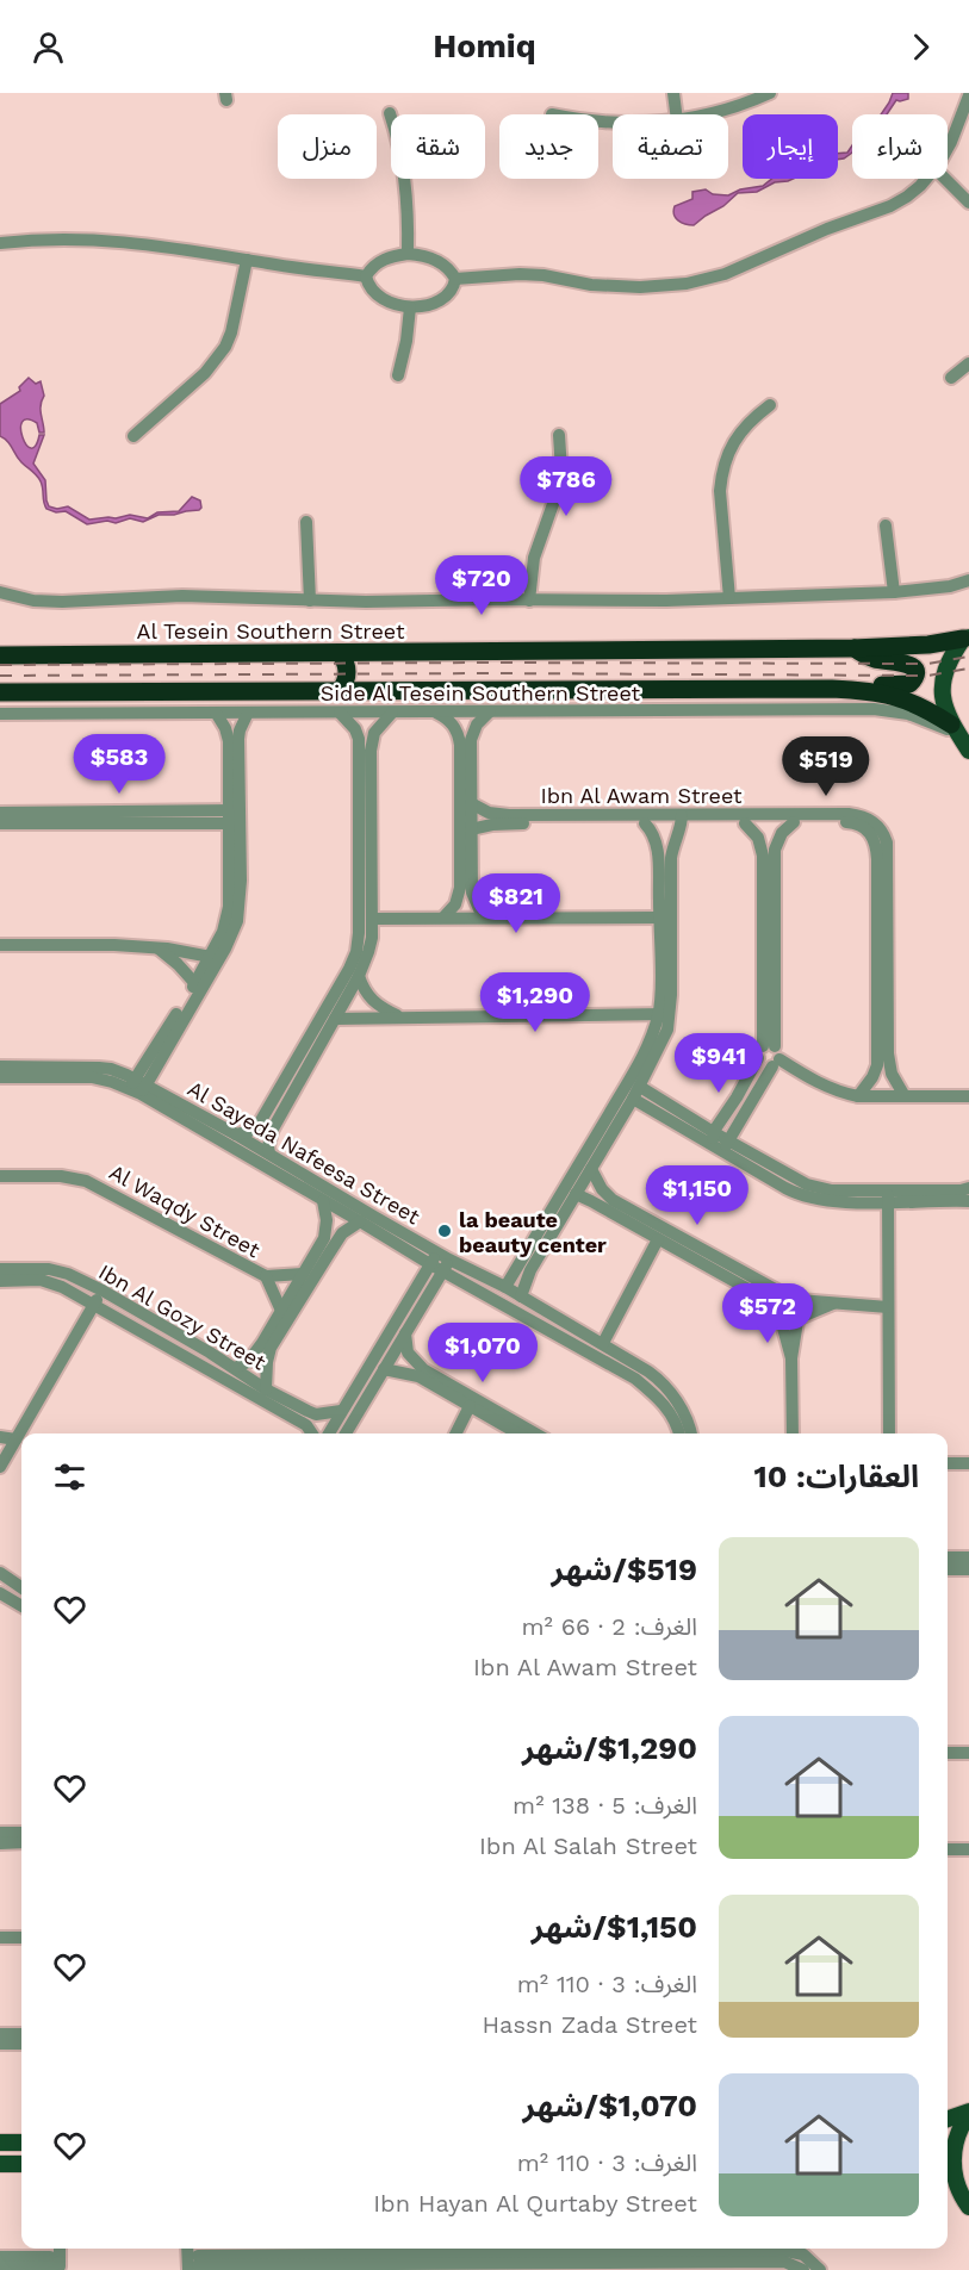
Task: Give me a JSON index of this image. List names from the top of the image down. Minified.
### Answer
{"streets":{"highway":["Al Tesein Southern Street"],"street":["Side Al Tesein Southern Street","Ibn Al Awam Street","Al Sayeda Nafeesa Street","Al Waqdy Street","Ibn Al Gozy Street"]},"places":["la beaute beauty center"],"page":{"header":"Homiq","chip":["شراء","إيجار","تصفية","جديد","شقة","منزل"],"price":["$786","$720","$583","$519","$821","$1,290","$941","$1,150","$572","$1,070"],"heading":"العقارات: 10","list":[{"name":"$519/شهر","note":"الغرف: 2 · 66 m² · Ibn Al Awam Street"},{"name":"$1,290/شهر","note":"الغرف: 5 · 138 m² · Ibn Al Salah Street"},{"name":"$1,150/شهر","note":"الغرف: 3 · 110 m² · Hassn Zada Street"},{"name":"$1,070/شهر","note":"الغرف: 3 · 110 m² · Ibn Hayan Al Qurtaby Street"}]}}
